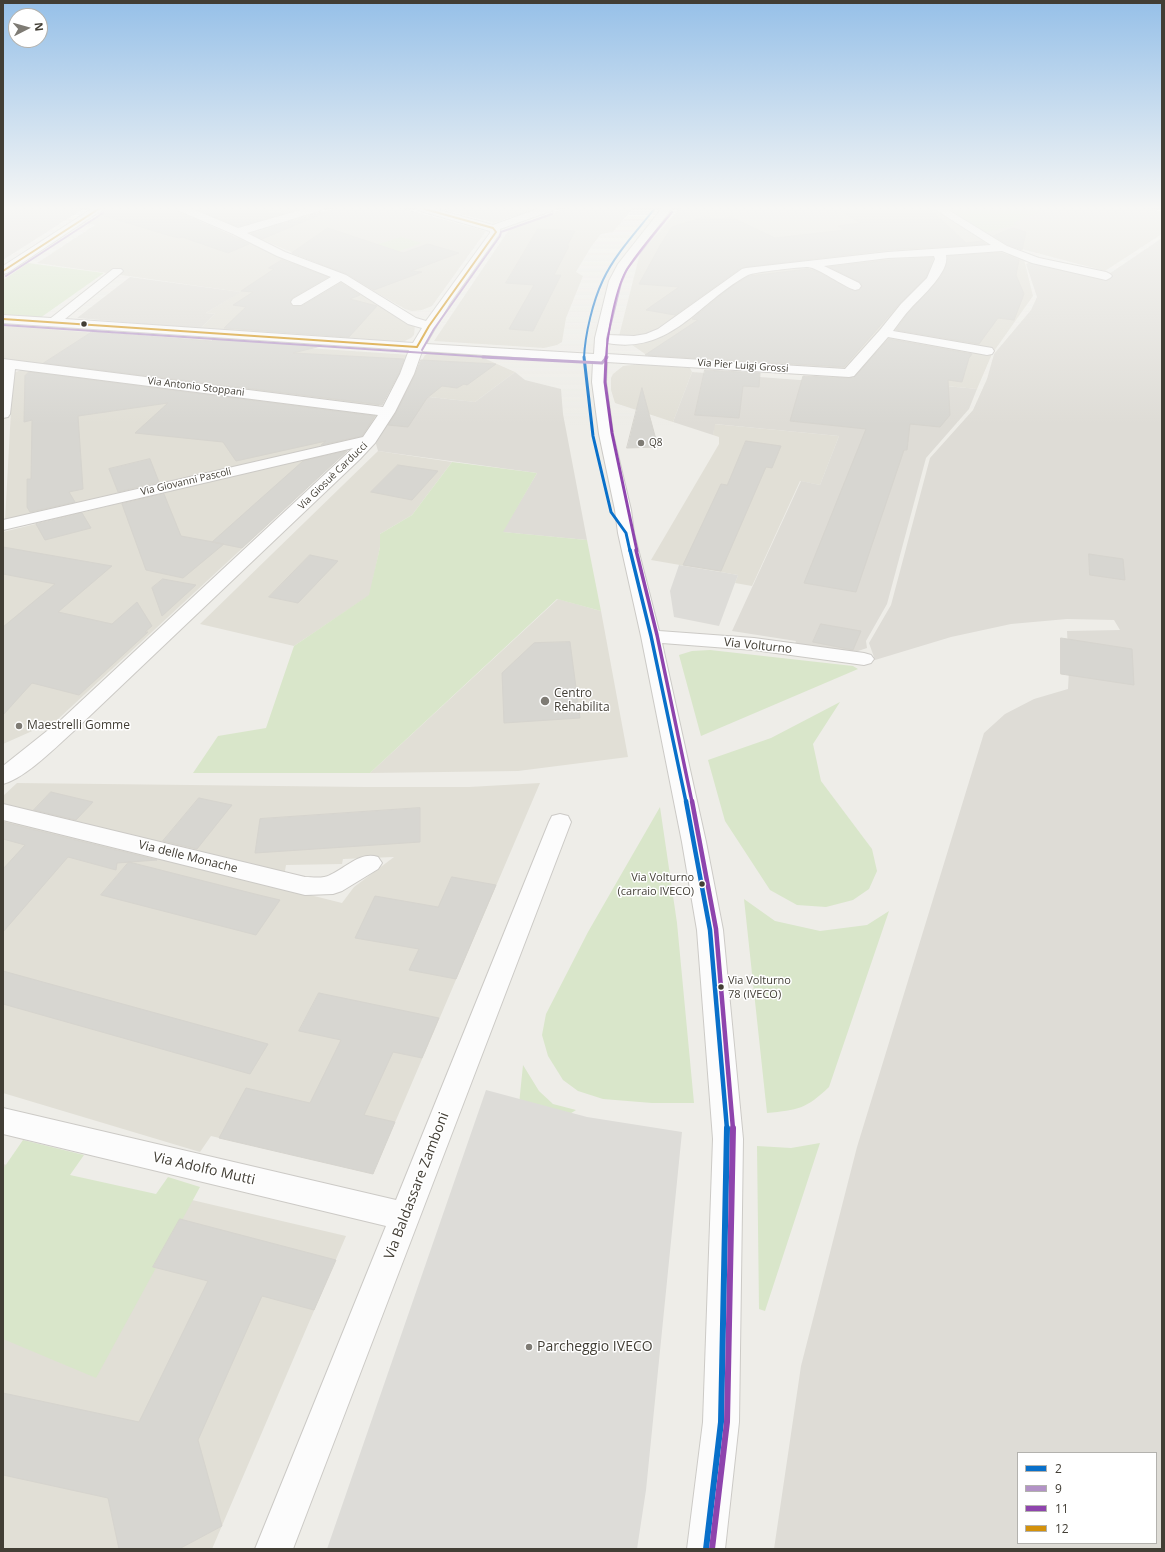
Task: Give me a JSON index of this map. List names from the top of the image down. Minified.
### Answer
{"streets":{"street":["Via Pier Luigi Grossi","Via Antonio Stoppani","Via Giosuè Carducci","Via Giovanni Pascoli","Via Volturno","Via delle Monache","Via Adolfo Mutti","Via Baldassare Zamboni"]},"crossings":[["Via Pier Luigi Grossi","Via Giosuè Carducci"],["Via Antonio Stoppani","Via Giosuè Carducci"],["Via Giosuè Carducci","Via Giovanni Pascoli"],["Via Adolfo Mutti","Via Baldassare Zamboni"]],"places":["Q8","Centro Rehabilita","Maestrelli Gomme","Via Volturno (carraio IVECO)","Via Volturno 78 (IVECO)","Parcheggio IVECO"],"lines":["transit line 2","transit line 9","transit line 11","transit line 12"],"legend":["2","9","11","12"],"north":"right"}
